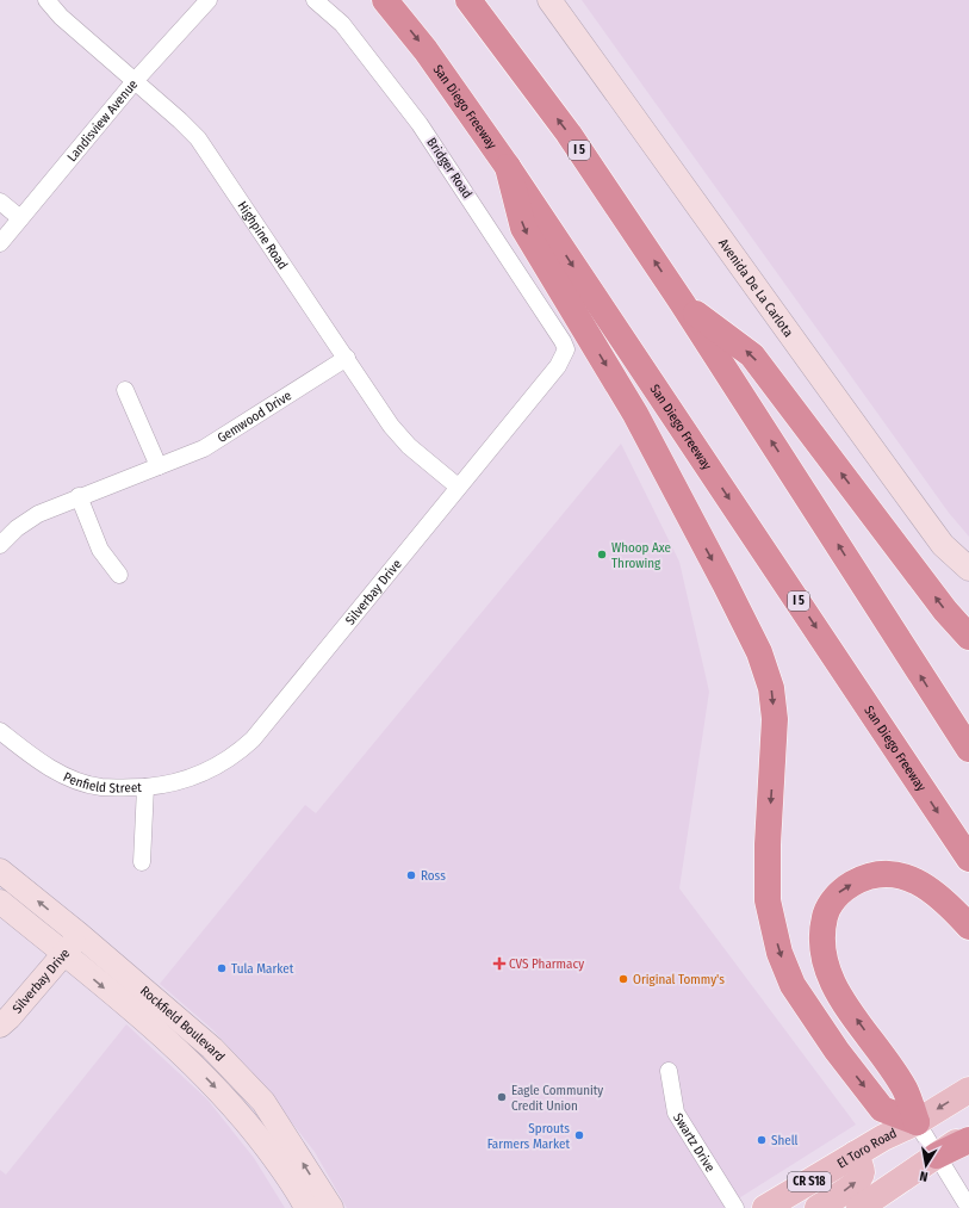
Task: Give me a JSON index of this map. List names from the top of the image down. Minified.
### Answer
{"streets":{"highway":["San Diego Freeway","I 5"],"main road":["Avenida De La Carlota","Silverbay Drive","Rockfield Boulevard","El Toro Road","CR S18"],"street":["Landisview Avenue","Bridger Road","Highpine Road","Gemwood Drive","Penfield Street","Swartz Drive"]},"crossings":[["Landisview Avenue","Highpine Road"],["Bridger Road","Silverbay Drive"],["Highpine Road","Gemwood Drive"],["Highpine Road","Silverbay Drive"],["Silverbay Drive","Penfield Street"],["Silverbay Drive","Rockfield Boulevard"]],"places":{"other":["Whoop Axe Throwing","Ross","Tula Market","Original Tommy's","Eagle Community Credit Union","Sprouts Farmers Market","Shell"],"health":["CVS Pharmacy"]},"north":"bottom"}
